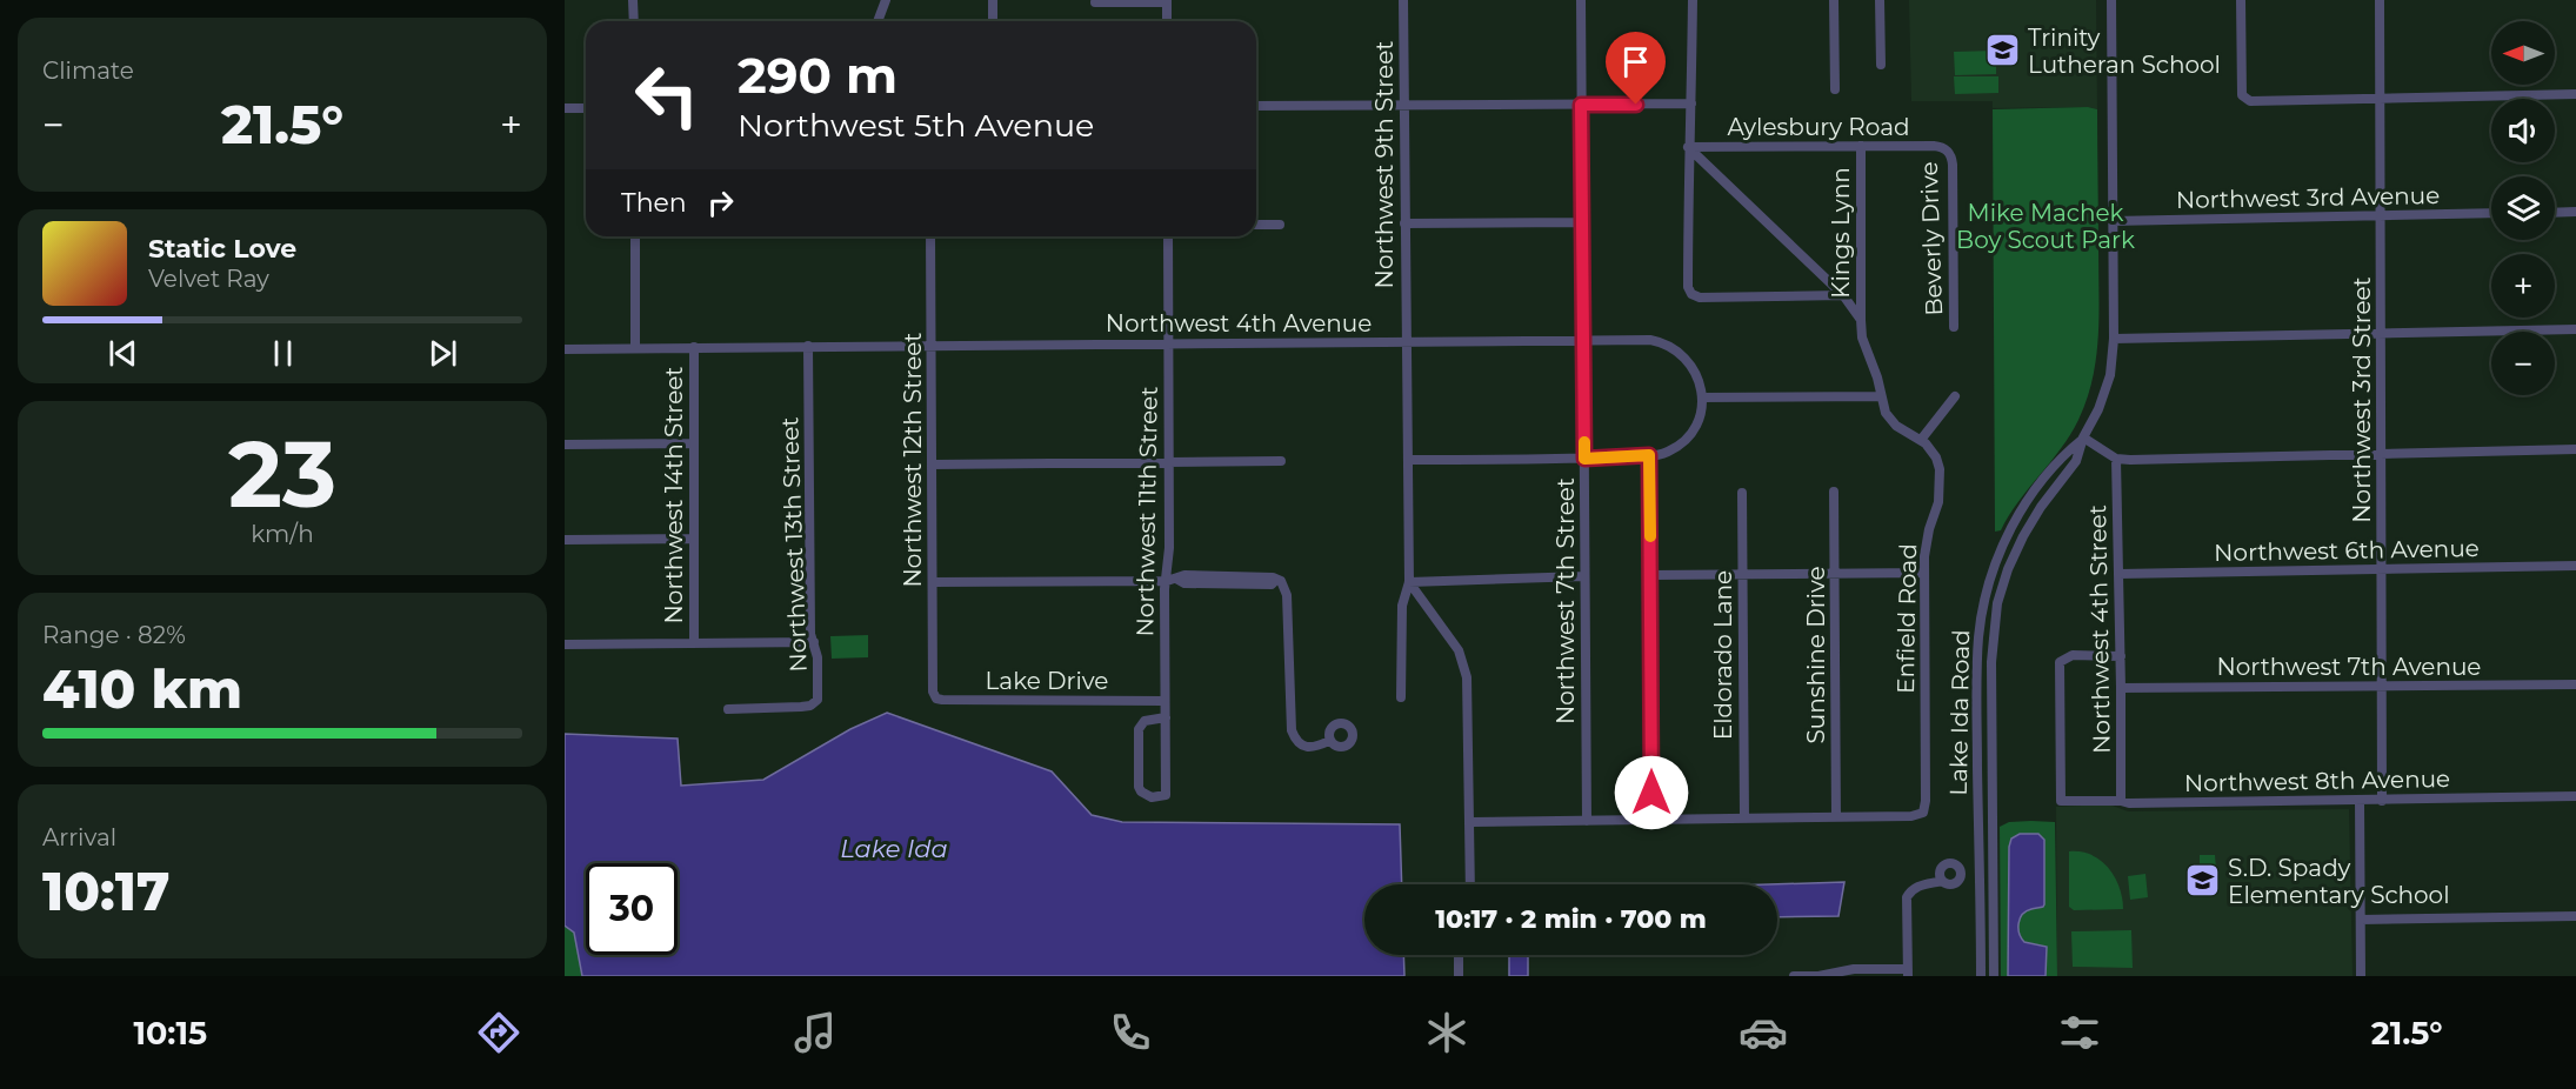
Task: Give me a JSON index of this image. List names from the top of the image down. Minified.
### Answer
{"streets":{"street":["Aylesbury Road","Northwest 9th Street","Northwest 3rd Avenue","Kings Lynn","Beverly Drive","Northwest 4th Avenue","Northwest 3rd Street","Northwest 12th Street","Northwest 14th Street","Northwest 11th Street","Northwest 13th Street","Northwest 6th Avenue","Northwest 7th Street","Enfield Road","Northwest 4th Street","Eldorado Lane","Sunshine Drive","Northwest 7th Avenue","Lake Drive","Lake Ida Road","Northwest 8th Avenue"]},"crossings":[["Aylesbury Road","Kings Lynn"],["Aylesbury Road","Beverly Drive"],["Aylesbury Road","Enfield Road"],["Northwest 9th Street","Northwest 4th Avenue"],["Northwest 3rd Avenue","Northwest 3rd Street"],["Northwest 3rd Avenue","Lake Ida Road"],["Kings Lynn","Enfield Road"],["Northwest 4th Avenue","Northwest 12th Street"],["Northwest 4th Avenue","Northwest 14th Street"],["Northwest 4th Avenue","Northwest 11th Street"],["Northwest 4th Avenue","Northwest 13th Street"],["Northwest 4th Avenue","Northwest 7th Street"],["Northwest 3rd Street","Northwest 6th Avenue"],["Northwest 3rd Street","Northwest 7th Avenue"],["Northwest 3rd Street","Northwest 8th Avenue"],["Northwest 12th Street","Lake Drive"],["Northwest 11th Street","Lake Drive"],["Northwest 6th Avenue","Northwest 4th Street"],["Enfield Road","Sunshine Drive"],["Northwest 4th Street","Northwest 7th Avenue"],["Northwest 4th Street","Northwest 8th Avenue"]],"water":["Lake Ida"],"parks":["Mike Machek Boy Scout Park"],"places":{"school or university":["Trinity Lutheran School","S.D. Spady Elementary School"]},"north":"left","page":{"tile":["Climate",["23","km/h"],["Range · 82%","410 km"],["Arrival","10:17"]],"map_buttons":["+","−"],"turn":["290 m","Northwest 5th Avenue"],"heat":["−","21.5°","+"],"then":"Then","song":["Static Love","Velvet Ray"],"limit":"30","trip":"10:17 · 2 min · 700 m","tabs":["10:15","21.5°"]}}
